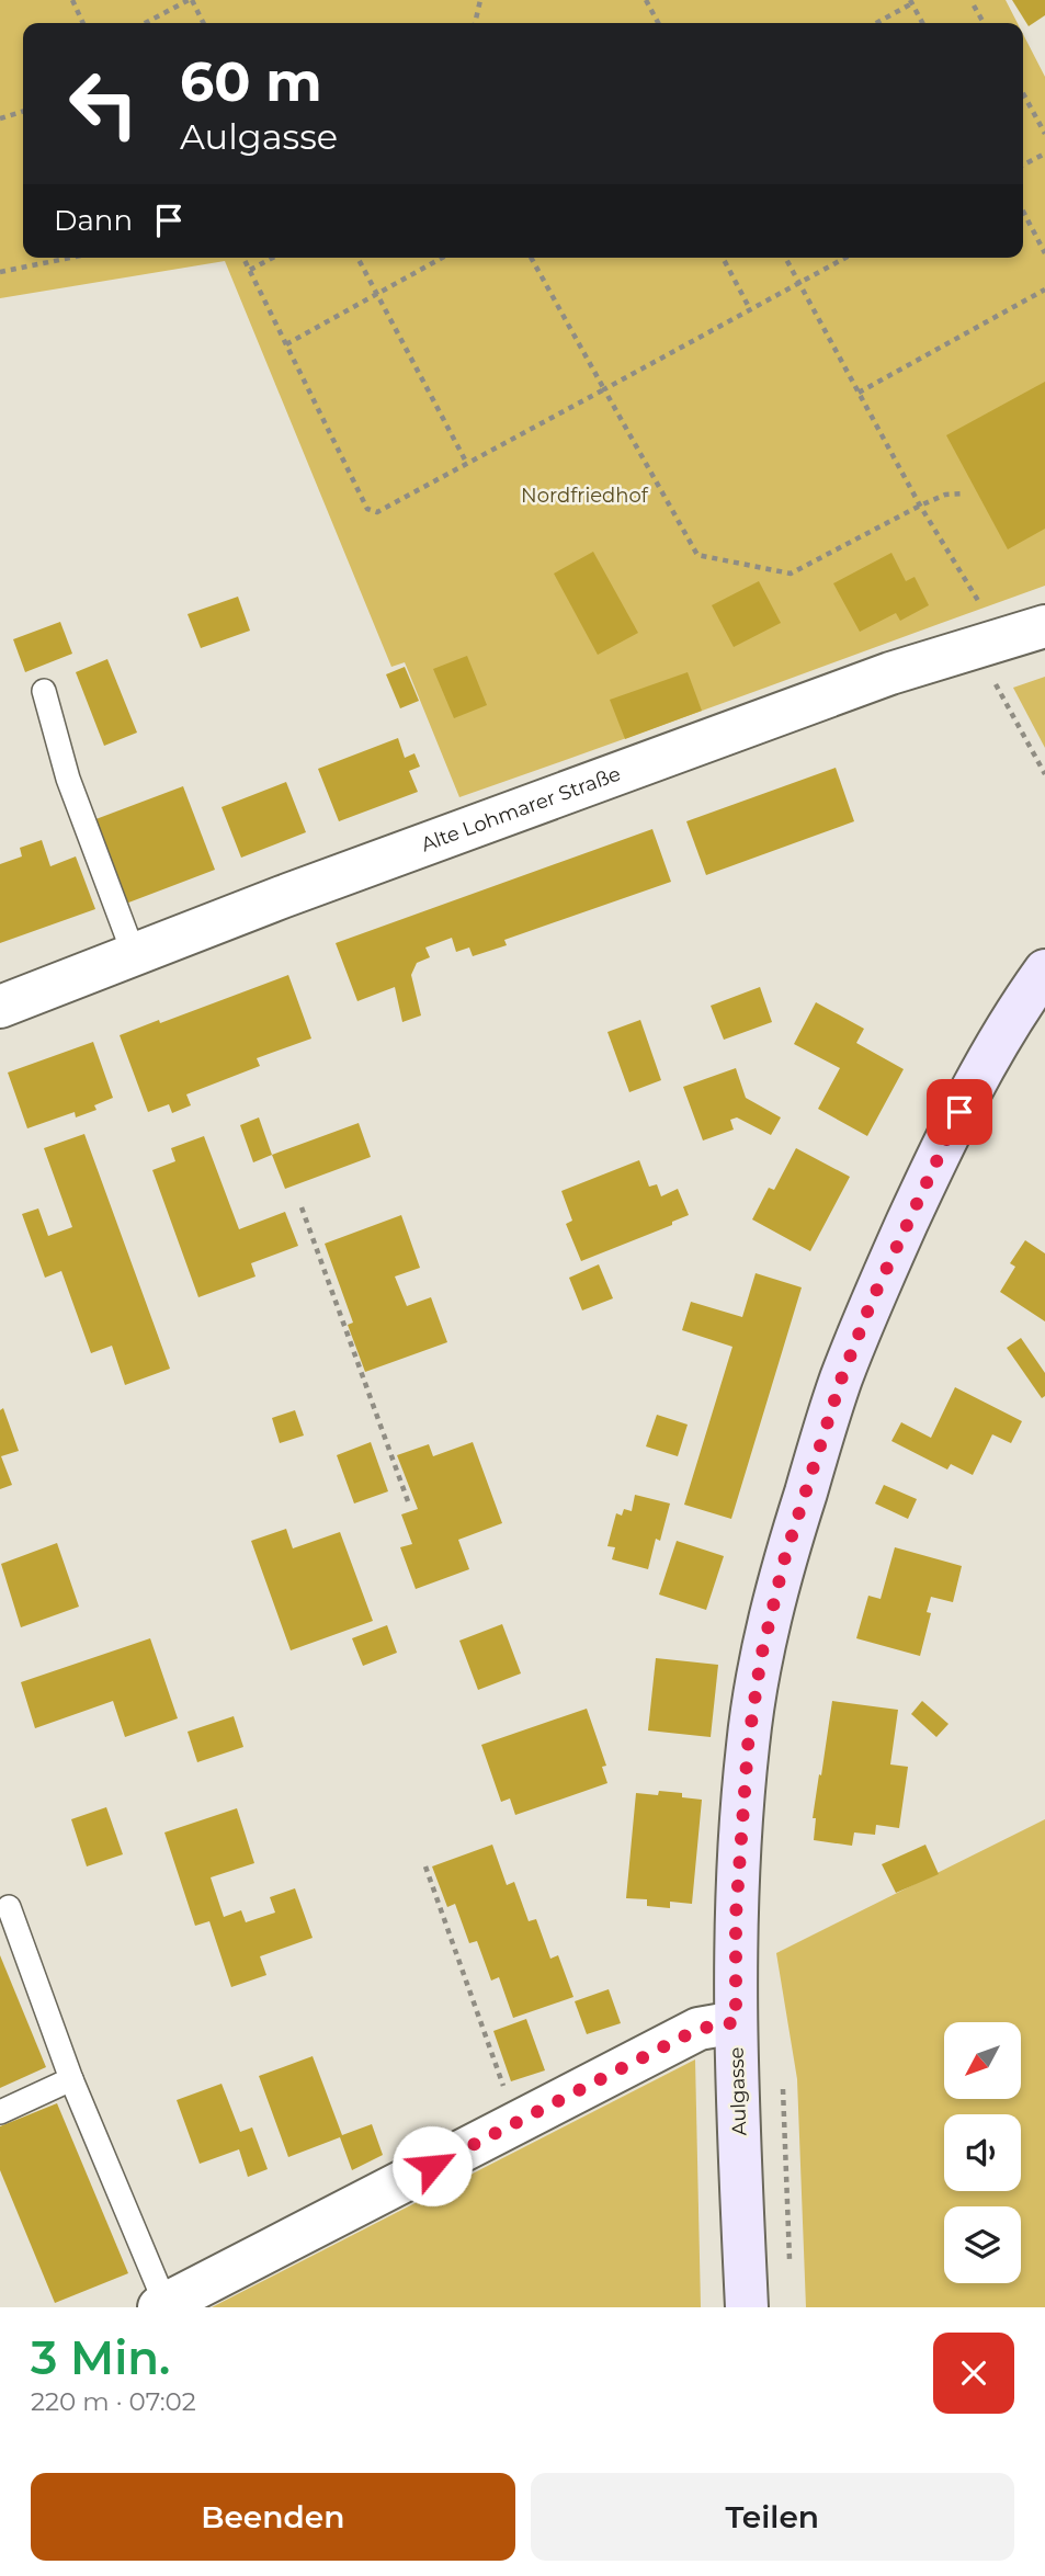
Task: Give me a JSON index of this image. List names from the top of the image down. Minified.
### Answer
{"streets":{"main road":["Aulgasse"],"street":["Alte Lohmarer Straße"]},"parks":["Nordfriedhof"],"north":"bottom left","page":{"turn":["60 m","Aulgasse"],"then":"Dann","heading":["3 Min.","220 m · 07:02"],"buttons":["Beenden","Teilen"]}}
